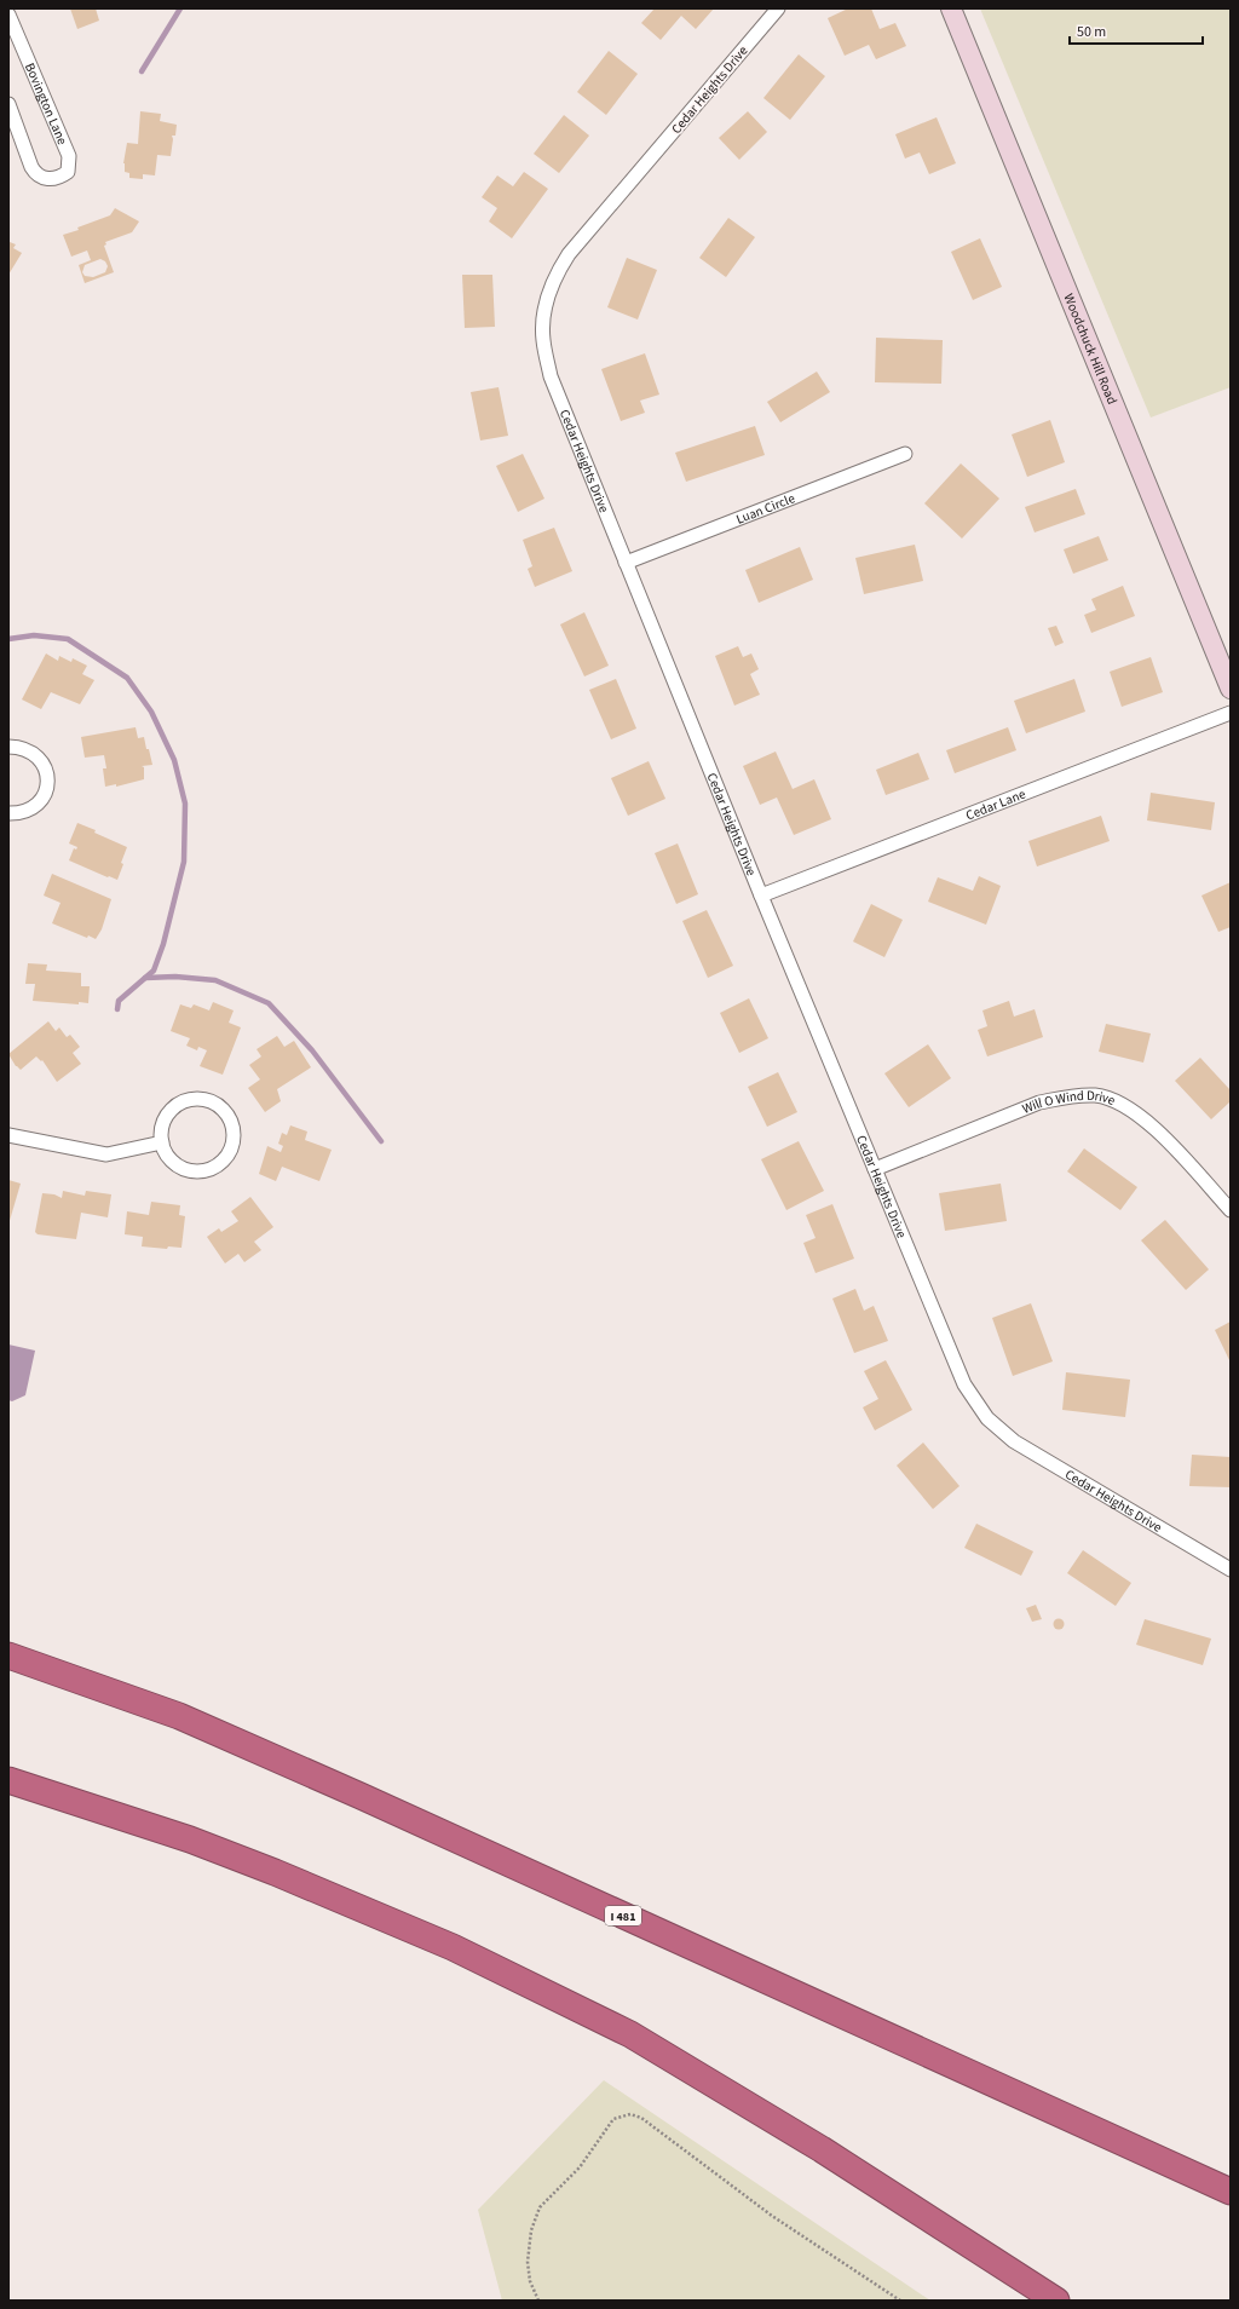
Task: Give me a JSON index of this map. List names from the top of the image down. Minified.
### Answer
{"streets":{"highway":["I 481"],"street":["Cedar Heights Drive","Bovington Lane","Woodchuck Hill Road","Luan Circle","Cedar Lane","Will O Wind Drive"]},"crossings":[["Cedar Heights Drive","Luan Circle"],["Cedar Heights Drive","Cedar Lane"],["Cedar Heights Drive","Will O Wind Drive"]],"scale_bar":"50 m"}
